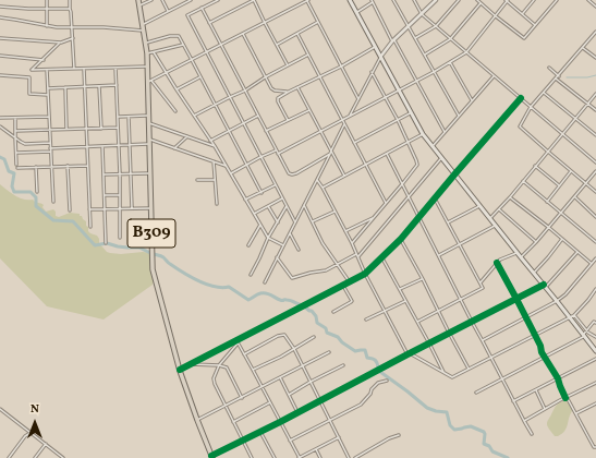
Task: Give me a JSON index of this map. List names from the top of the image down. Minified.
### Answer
{"streets":{"main road":["B309"]},"north":"top"}
